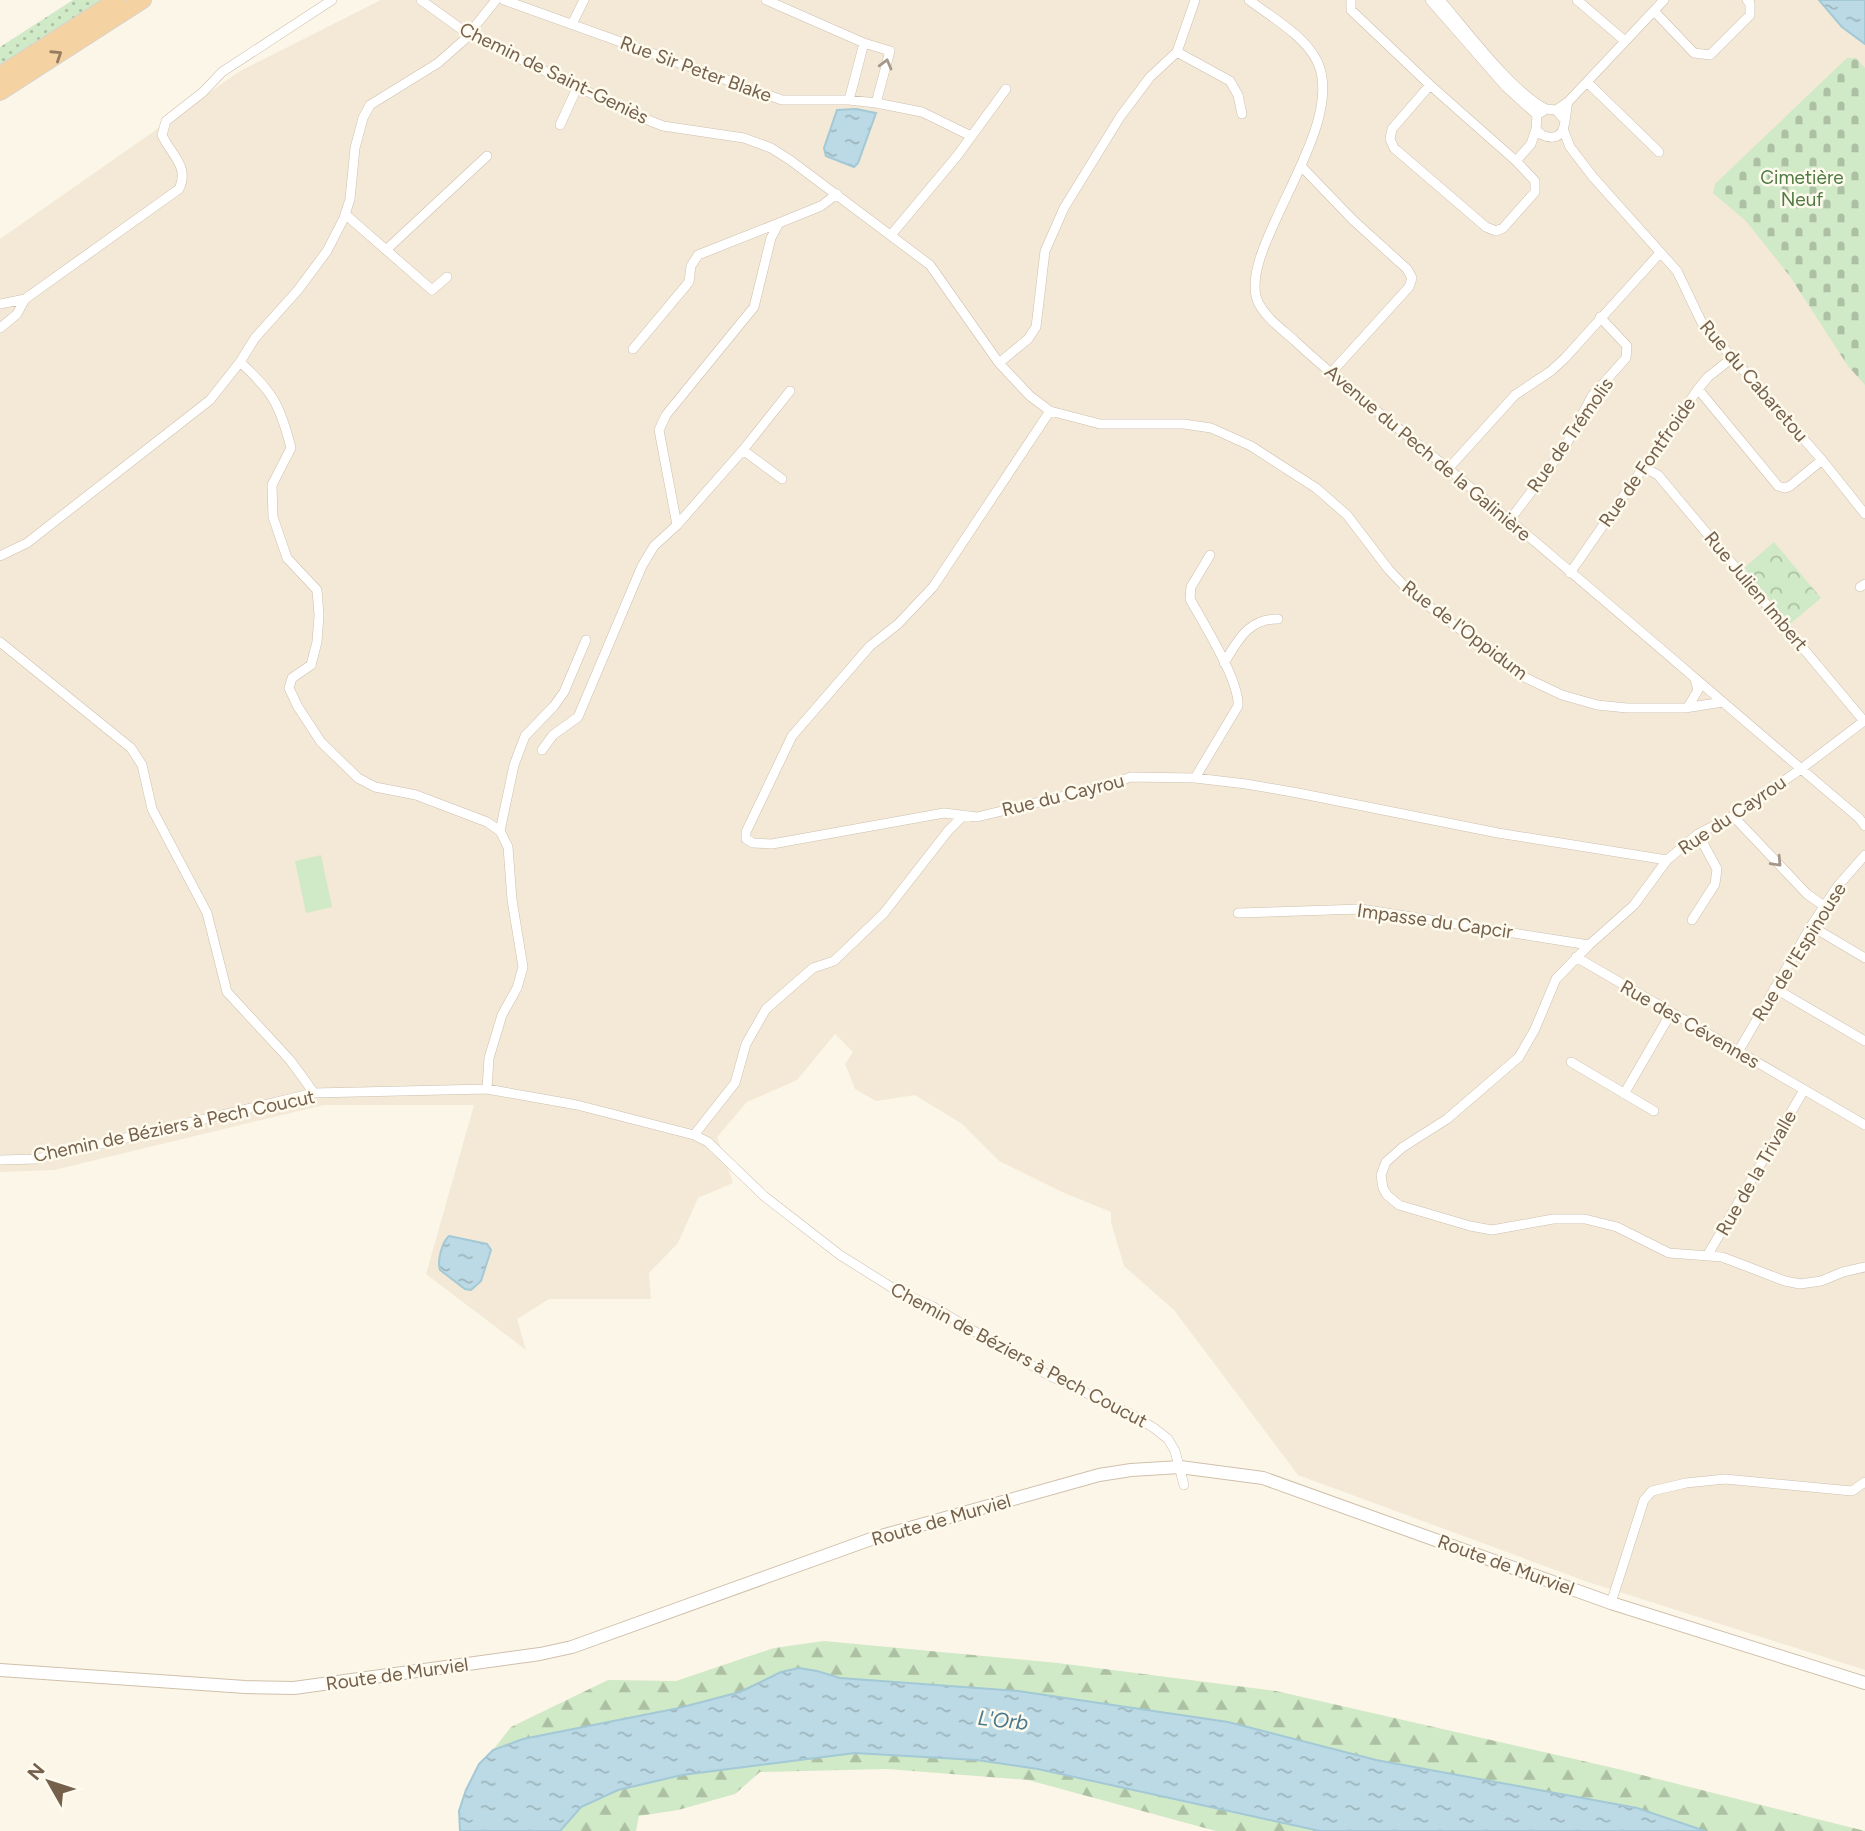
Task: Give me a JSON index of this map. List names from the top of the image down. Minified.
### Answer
{"streets":{"main road":["Route de Murviel"],"street":["Rue Sir Peter Blake","Chemin de Saint-Geniès","Rue du Cabaretou","Rue de Trémolis","Avenue du Pech de la Galinière","Rue de Fontfroide","Rue Julien Imbert","Rue de l'Oppidum","Rue du Cayrou","Impasse du Capcir","Rue de l'Espinouse","Rue des Cévennes","Chemin de Béziers à Pech Coucut","Rue de la Trivalle"]},"crossings":[["Chemin de Saint-Geniès","Rue de l'Oppidum"],["Chemin de Saint-Geniès","Rue du Cayrou"],["Rue du Cabaretou","Rue de Fontfroide"],["Rue de Trémolis","Avenue du Pech de la Galinière"],["Avenue du Pech de la Galinière","Rue de Fontfroide"],["Avenue du Pech de la Galinière","Rue de l'Oppidum"],["Avenue du Pech de la Galinière","Rue du Cayrou"],["Rue de Fontfroide","Rue Julien Imbert"],["Rue Julien Imbert","Rue du Cayrou"],["Rue de l'Espinouse","Rue des Cévennes"],["Rue des Cévennes","Rue de la Trivalle"],["Chemin de Béziers à Pech Coucut","Route de Murviel"]],"water":["L'Orb"],"parks":["Cimetière Neuf"],"north":"top left"}
